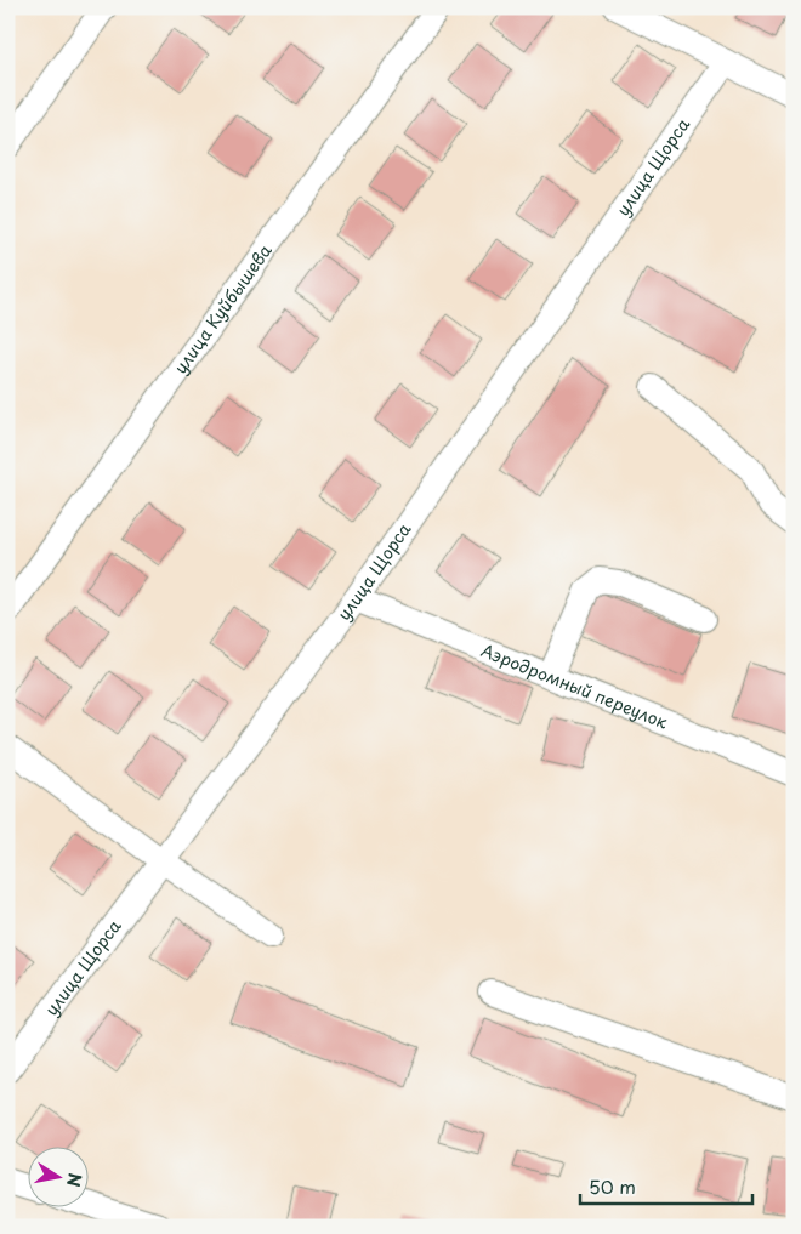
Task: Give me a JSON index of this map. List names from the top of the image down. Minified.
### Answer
{"streets":{"street":["улица Щорса","улица Куйбышева","Аэродромный переулок"]},"crossings":[["улица Щорса","Аэродромный переулок"]],"scale_bar":"50 m","north":"right"}
